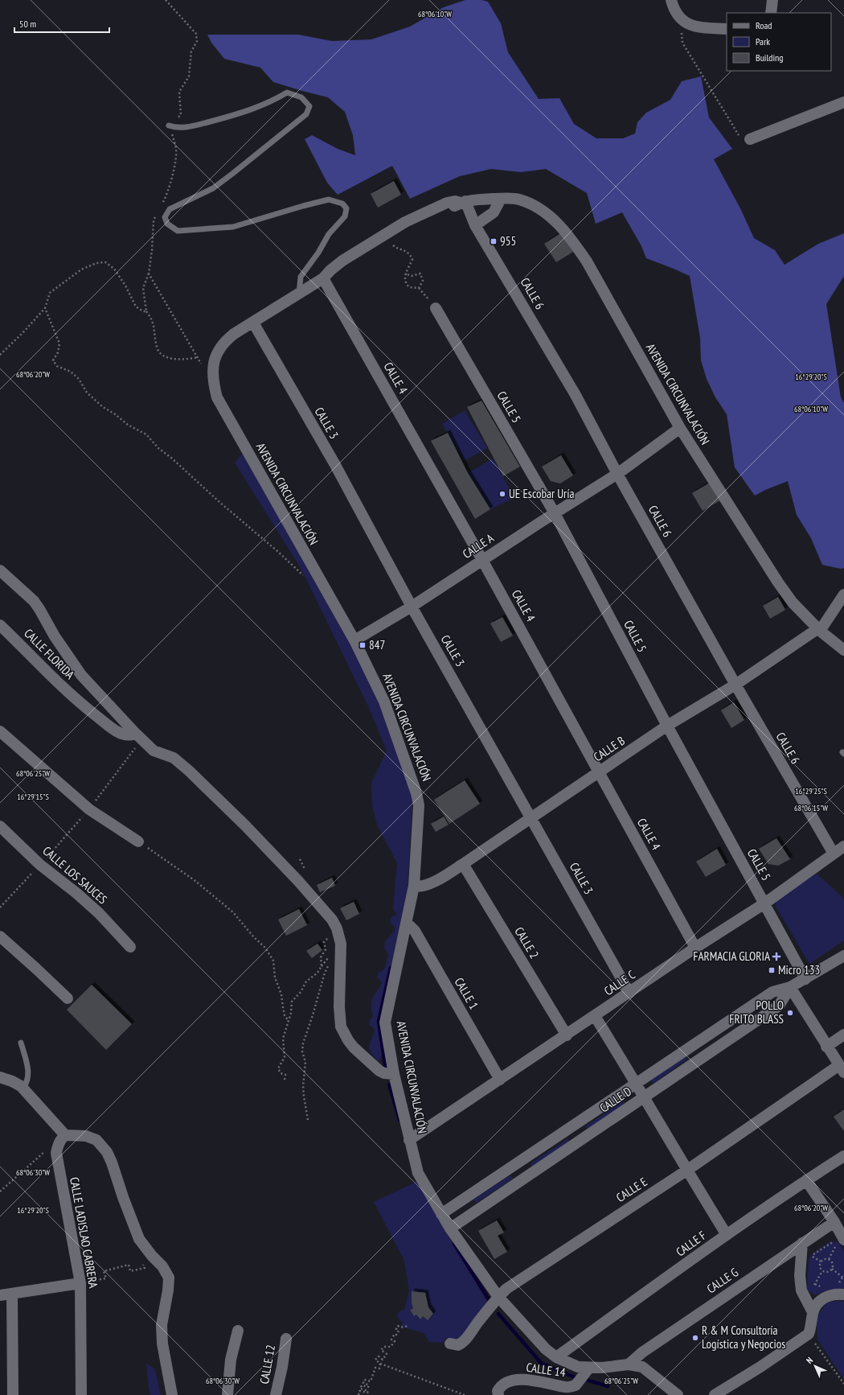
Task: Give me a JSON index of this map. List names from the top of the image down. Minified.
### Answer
{"streets":{"street":["CALLE 6","CALLE 4","AVENIDA CIRCUNVALACIÓN","CALLE 5","CALLE 3","CALLE A","CALLE FLORIDA","CALLE B","CALLE LOS SAUCES","CALLE 2","CALLE C","CALLE 1","CALLE D","CALLE E","CALLE LADISLAO CABRERA","CALLE F","CALLE G","CALLE 12","CALLE 14"]},"crossings":[["CALLE 6","AVENIDA CIRCUNVALACIÓN"],["CALLE 6","CALLE A"],["CALLE 6","CALLE B"],["CALLE 6","CALLE C"],["CALLE 4","AVENIDA CIRCUNVALACIÓN"],["CALLE 4","CALLE A"],["CALLE 4","CALLE B"],["CALLE 4","CALLE C"],["AVENIDA CIRCUNVALACIÓN","CALLE 3"],["AVENIDA CIRCUNVALACIÓN","CALLE A"],["AVENIDA CIRCUNVALACIÓN","CALLE B"],["AVENIDA CIRCUNVALACIÓN","CALLE C"],["AVENIDA CIRCUNVALACIÓN","CALLE 1"],["AVENIDA CIRCUNVALACIÓN","CALLE D"],["AVENIDA CIRCUNVALACIÓN","CALLE E"],["AVENIDA CIRCUNVALACIÓN","CALLE F"],["AVENIDA CIRCUNVALACIÓN","CALLE G"],["AVENIDA CIRCUNVALACIÓN","CALLE 14"],["CALLE 5","CALLE A"],["CALLE 5","CALLE B"],["CALLE 5","CALLE C"],["CALLE 5","CALLE D"],["CALLE 3","CALLE A"],["CALLE 3","CALLE B"],["CALLE 3","CALLE C"],["CALLE B","CALLE 2"],["CALLE 2","CALLE C"],["CALLE C","CALLE 1"]],"places":{"transit":["955","847","Micro 133"],"other":["UE Escobar Uría","POLLO FRITO BLASS","R & M Consultoría Logística y Negocios"],"health":["FARMACIA GLORIA"]},"legend":["Road","Park","Building"],"scale_bar":"50 m","north":"top left","coordinates":["68°06'10\"W","68°06'20\"W","16°29'20\"S","68°06'25\"W","16°29'25\"S","16°29'15\"S","68°06'15\"W","68°06'30\"W"]}
